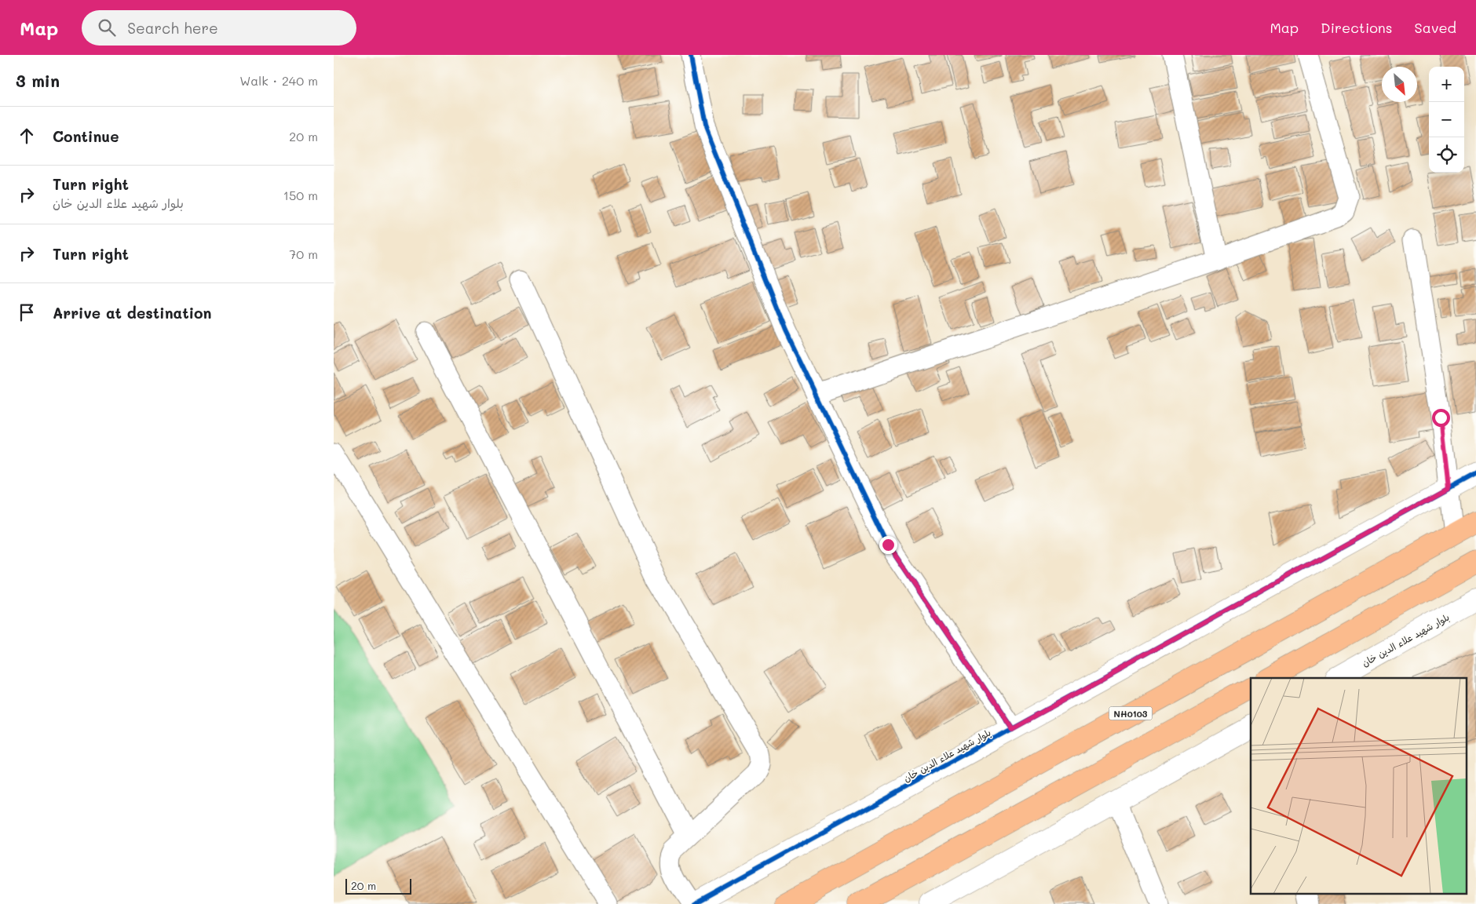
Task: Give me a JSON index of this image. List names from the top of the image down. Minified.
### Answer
{"streets":{"highway":["NH0103"],"street":["بلوار شهید علاء الدین خان"]},"scale_bar":"20 m","north":"bottom right","page":{"header":"Map","search":"Search here","nav":["Map","Directions","Saved"],"heading":["3 min","Walk · 240 m"],"map_buttons":["+","−"],"list":[["Continue","20 m"],["Turn right","بلوار شهید علاء الدین خان","150 m"],["Turn right","70 m"],"Arrive at destination"],"scale":"20 m"}}
